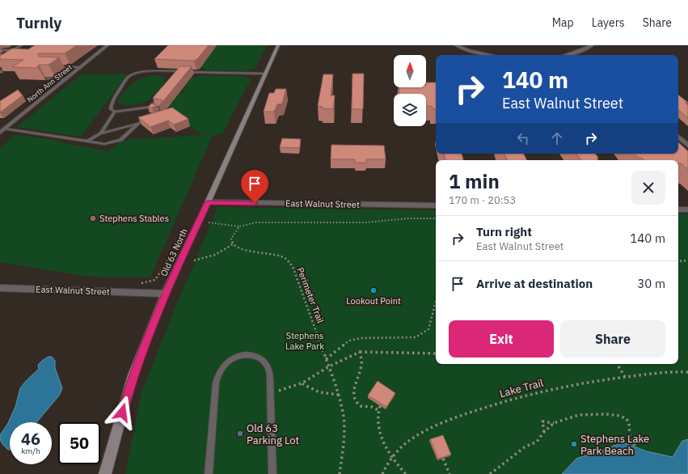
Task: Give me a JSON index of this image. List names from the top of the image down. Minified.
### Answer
{"streets":{"main road":["Old 63 North"],"street":["North Ann Street","East Walnut Street"],"path":["Perimeter Trail","Lake Trail"]},"crossings":[["East Walnut Street","Old 63 North"]],"parks":["Stephens Lake Park"],"places":["Stephens Stables","Lookout Point","Old 63 Parking Lot","Stephens Lake Park Beach"],"north":"top","page":{"header":"Turnly","nav":["Map","Layers","Share"],"turn":["140 m","East Walnut Street"],"heading":["1 min","170 m · 20:53"],"list":[{"name":"Turn right","note":"East Walnut Street","value":"140 m"},{"name":"Arrive at destination","value":"30 m"}],"buttons":["Exit","Share"],"speed":"46 km/h","limit":"50"}}
